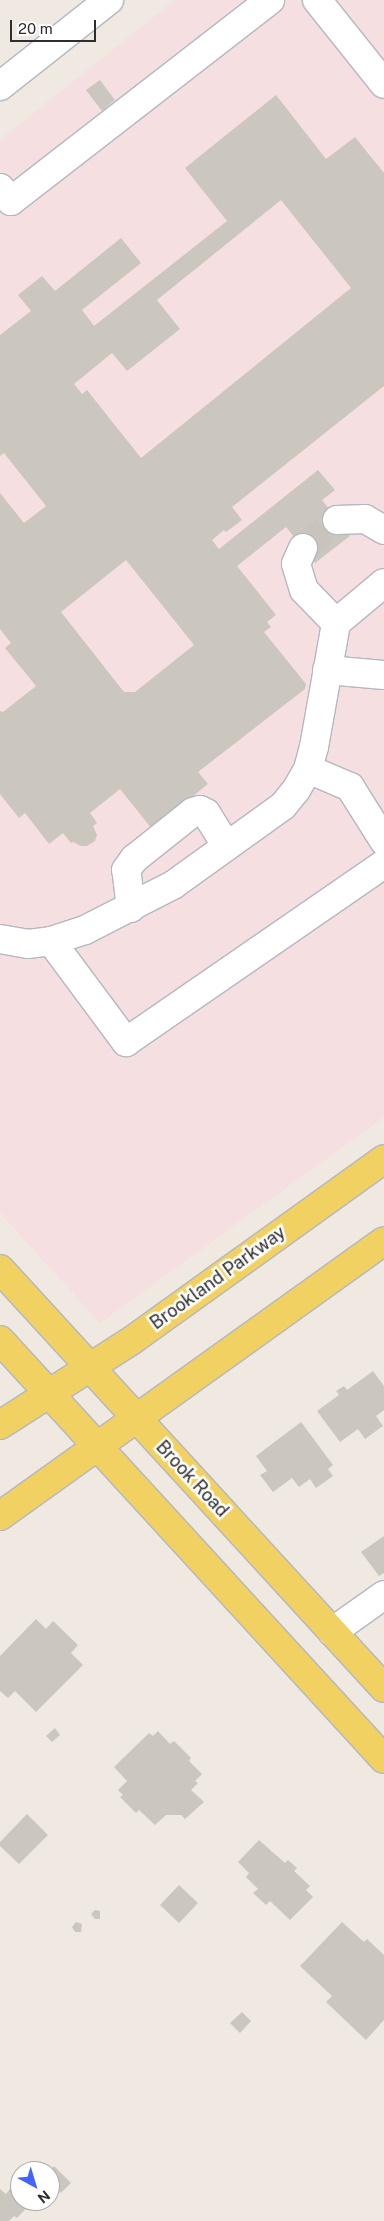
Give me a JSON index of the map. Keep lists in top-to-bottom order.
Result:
{
  "streets": {
    "main road": ["Brookland Parkway", "Brook Road"]
  },
  "crossings": [
    ["Brookland Parkway", "Brook Road"]
  ],
  "scale_bar": "20 m",
  "north": "bottom right"
}
